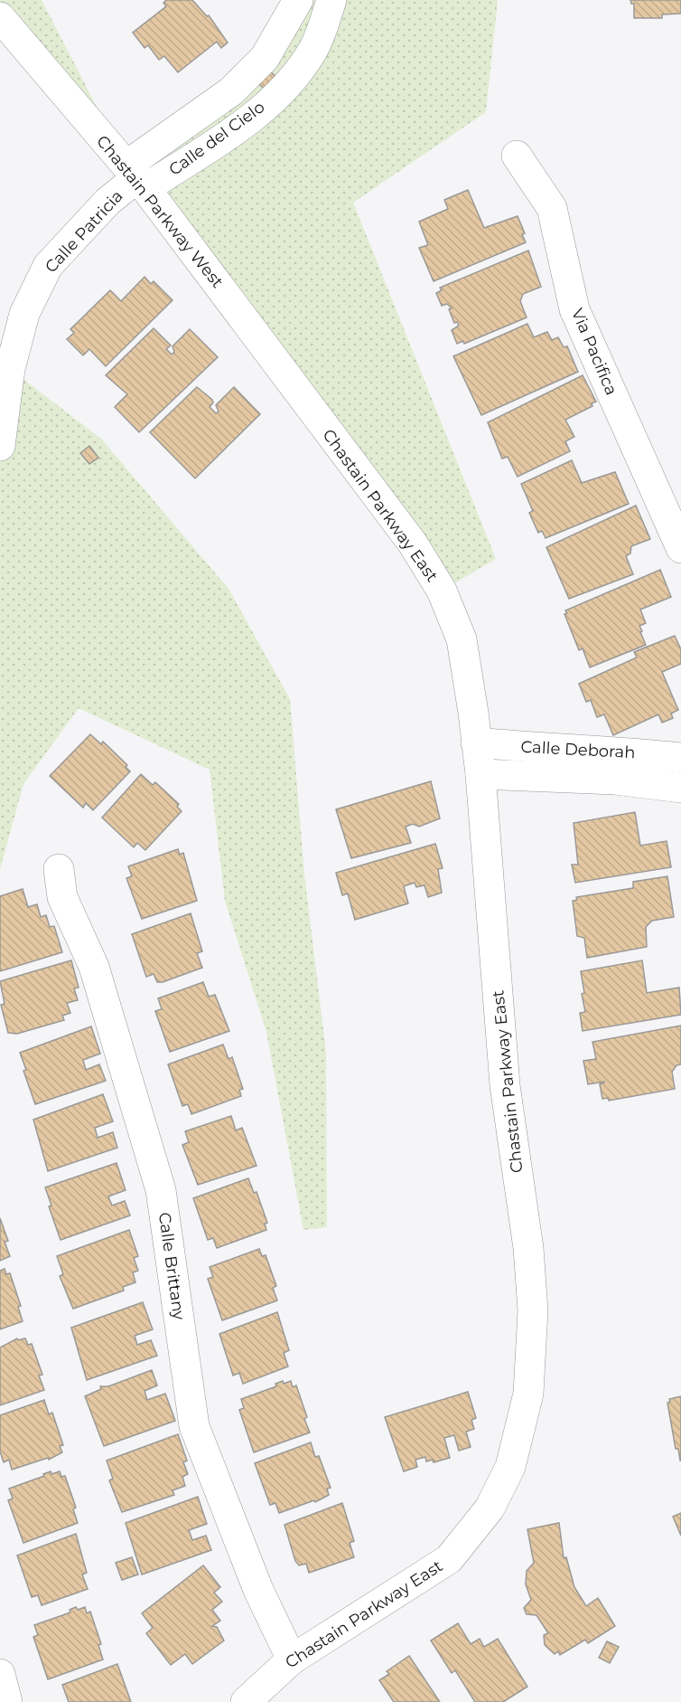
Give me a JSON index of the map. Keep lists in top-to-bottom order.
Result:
{
  "streets": {
    "street": [
      "Calle del Cielo",
      "Chastain Parkway West",
      "Calle Patricia",
      "Via Pacifica",
      "Chastain Parkway East",
      "Calle Deborah",
      "Calle Brittany"
    ]
  },
  "crossings": [
    ["Calle del Cielo", "Chastain Parkway West"],
    ["Calle del Cielo", "Calle Patricia"],
    ["Chastain Parkway West", "Calle Patricia"],
    ["Chastain Parkway West", "Chastain Parkway East"],
    ["Chastain Parkway East", "Calle Deborah"],
    ["Chastain Parkway East", "Calle Brittany"]
  ]
}
